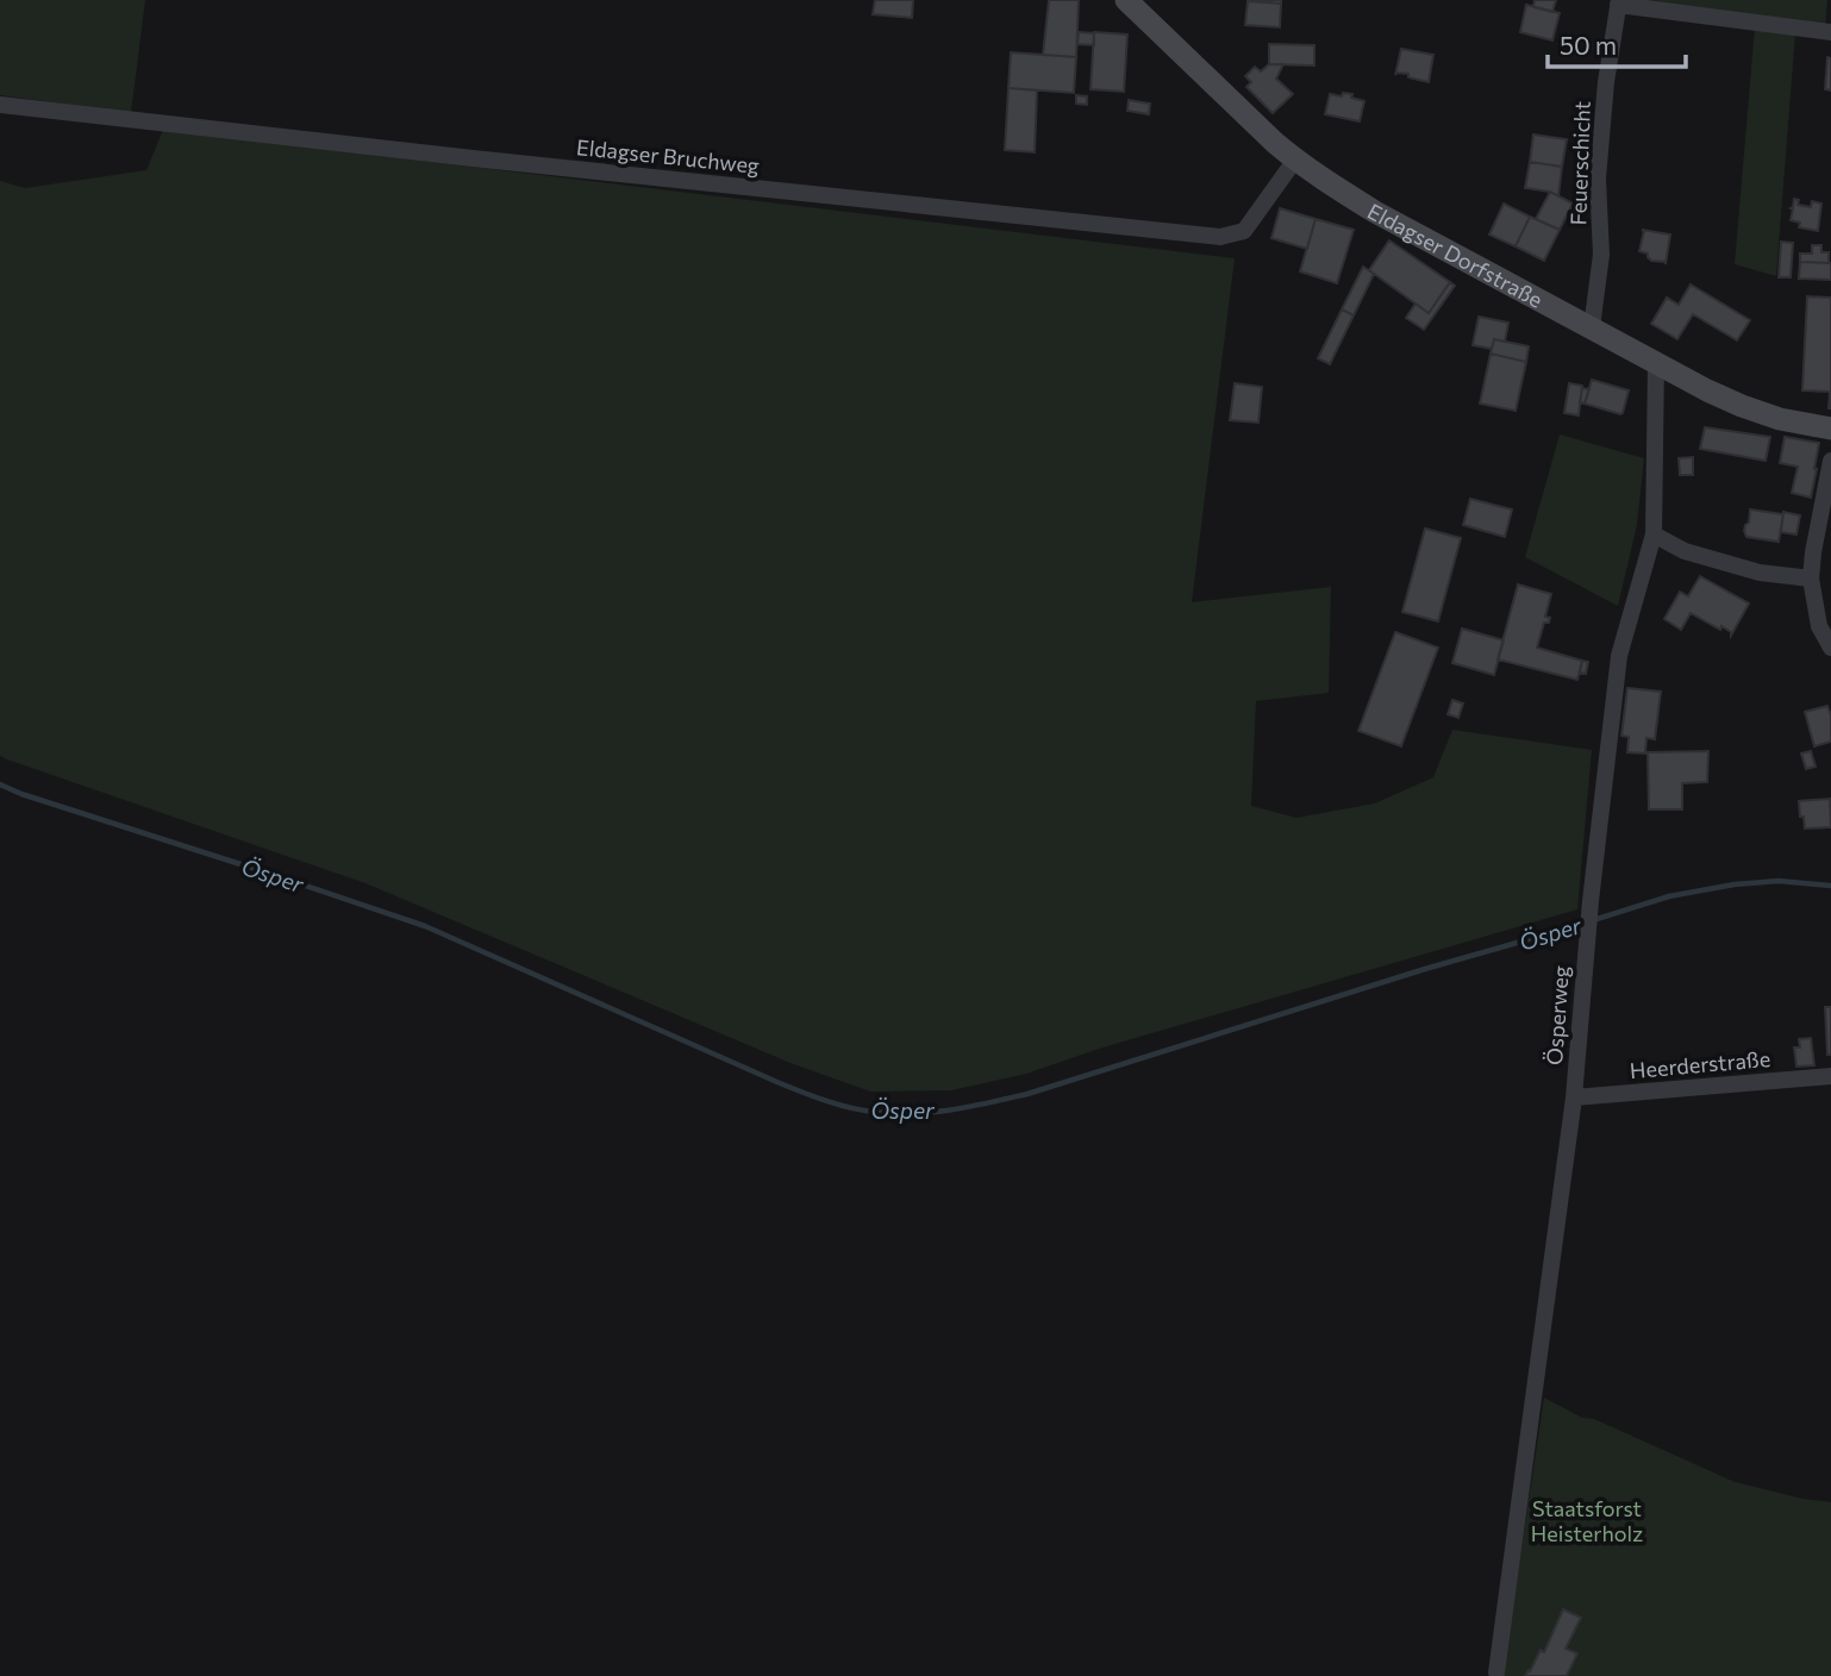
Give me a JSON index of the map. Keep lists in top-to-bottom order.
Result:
{
  "streets": {
    "street": [
      "Eldagser Bruchweg",
      "Feuerschicht",
      "Eldagser Dorfstraße",
      "Ösperweg",
      "Heerderstraße"
    ]
  },
  "crossings": [
    ["Eldagser Bruchweg", "Eldagser Dorfstraße"],
    ["Feuerschicht", "Eldagser Dorfstraße"],
    ["Eldagser Dorfstraße", "Ösperweg"],
    ["Ösperweg", "Heerderstraße"]
  ],
  "water": ["Ösper"],
  "parks": ["Staatsforst Heisterholz"],
  "scale_bar": "50 m"
}
